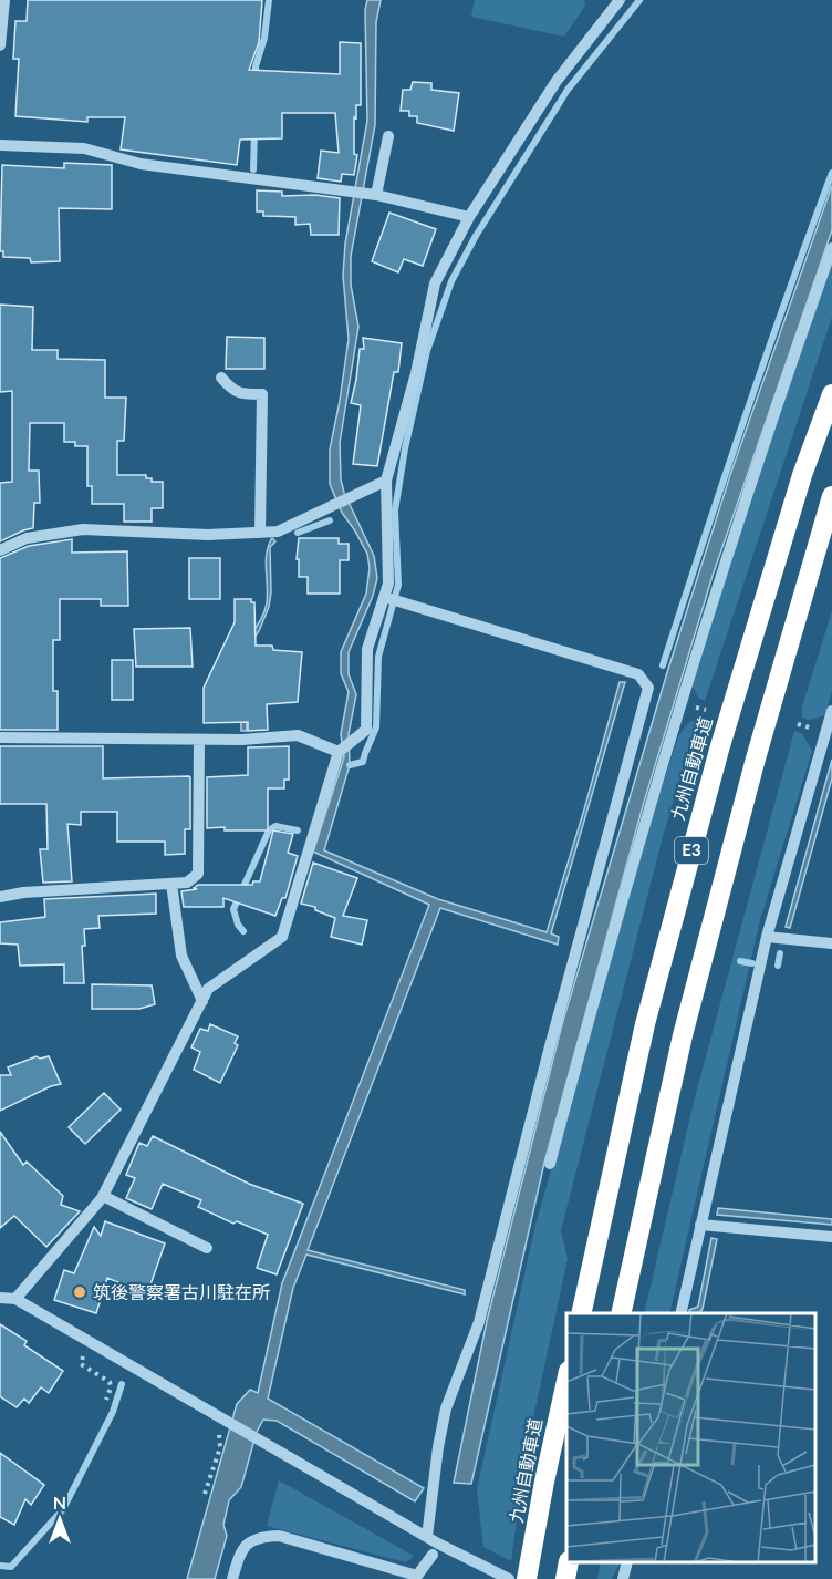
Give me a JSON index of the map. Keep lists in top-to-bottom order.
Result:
{
  "streets": {
    "highway": ["九州自動車道", "E3"]
  },
  "places": ["筑後警察署古川駐在所"],
  "north": "top"
}
